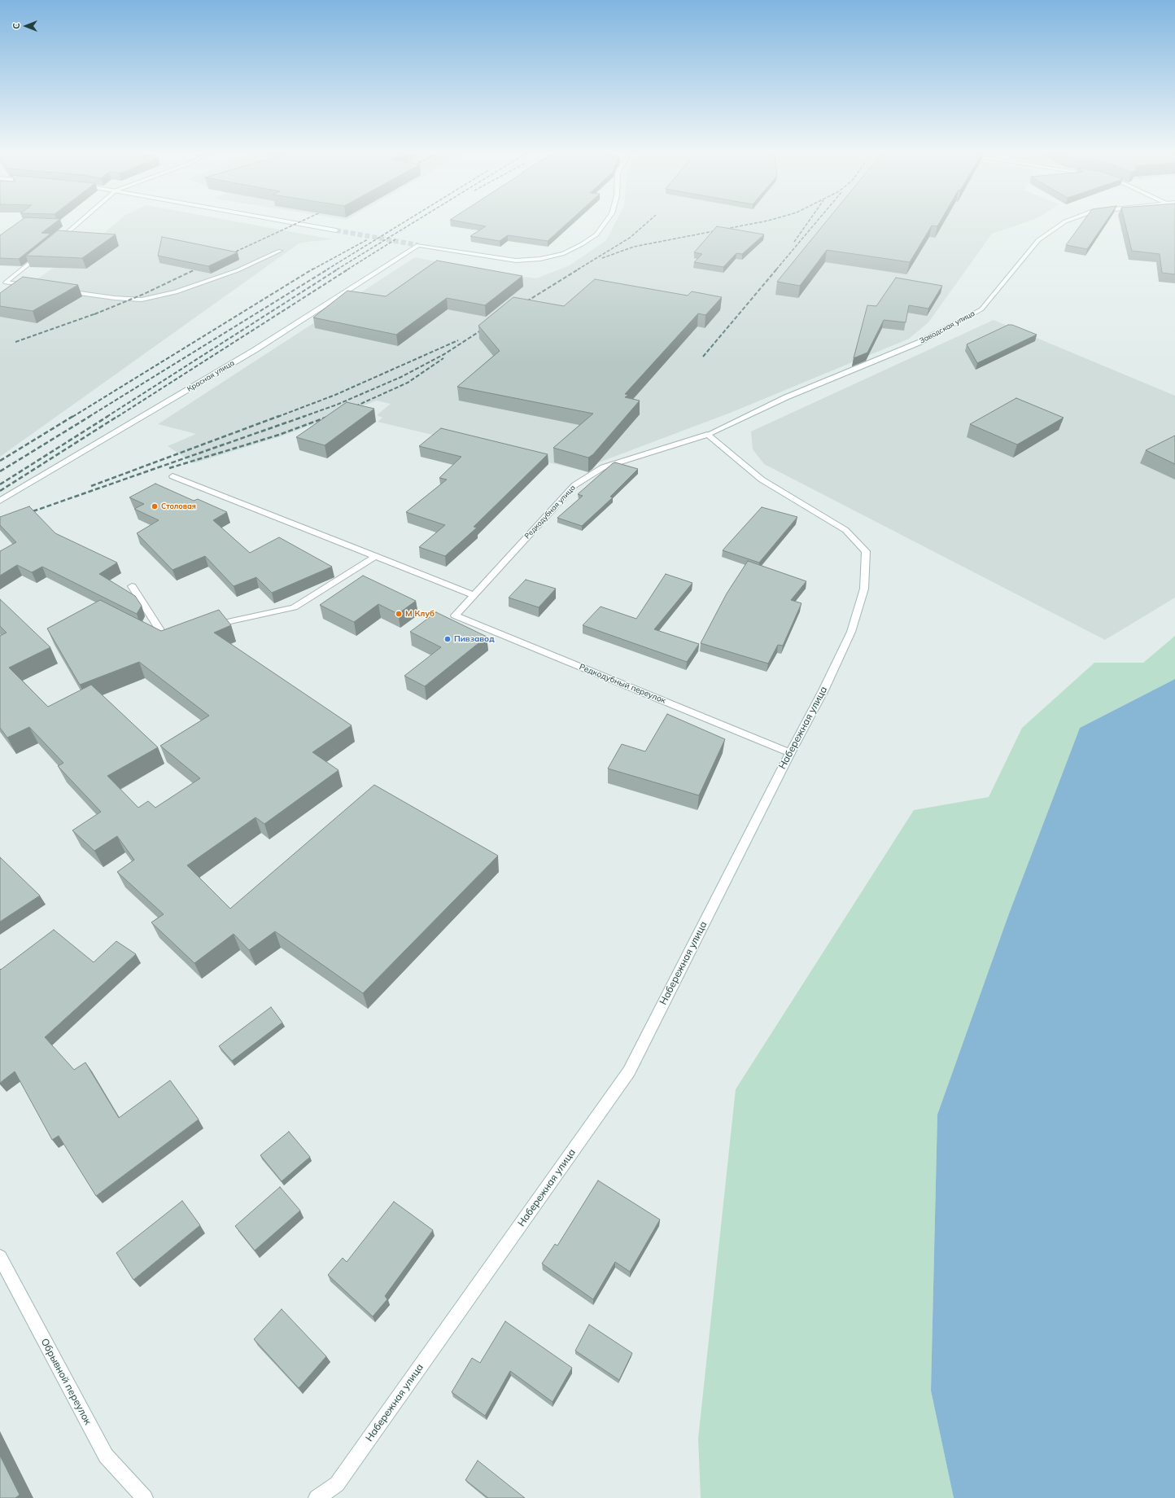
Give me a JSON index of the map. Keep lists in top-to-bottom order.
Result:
{
  "streets": {
    "main road": [
      "Заводская улица",
      "Красная улица",
      "Редкодубная улица",
      "Редкодубный переулок",
      "Набережная улица",
      "Обрывной переулок"
    ]
  },
  "crossings": [
    ["Заводская улица", "Редкодубная улица"],
    ["Заводская улица", "Набережная улица"],
    ["Редкодубная улица", "Редкодубный переулок"],
    ["Редкодубная улица", "Набережная улица"],
    ["Редкодубный переулок", "Набережная улица"]
  ],
  "places": ["Столовая", "М Клуб", "Пивзавод"],
  "north": "left"
}
